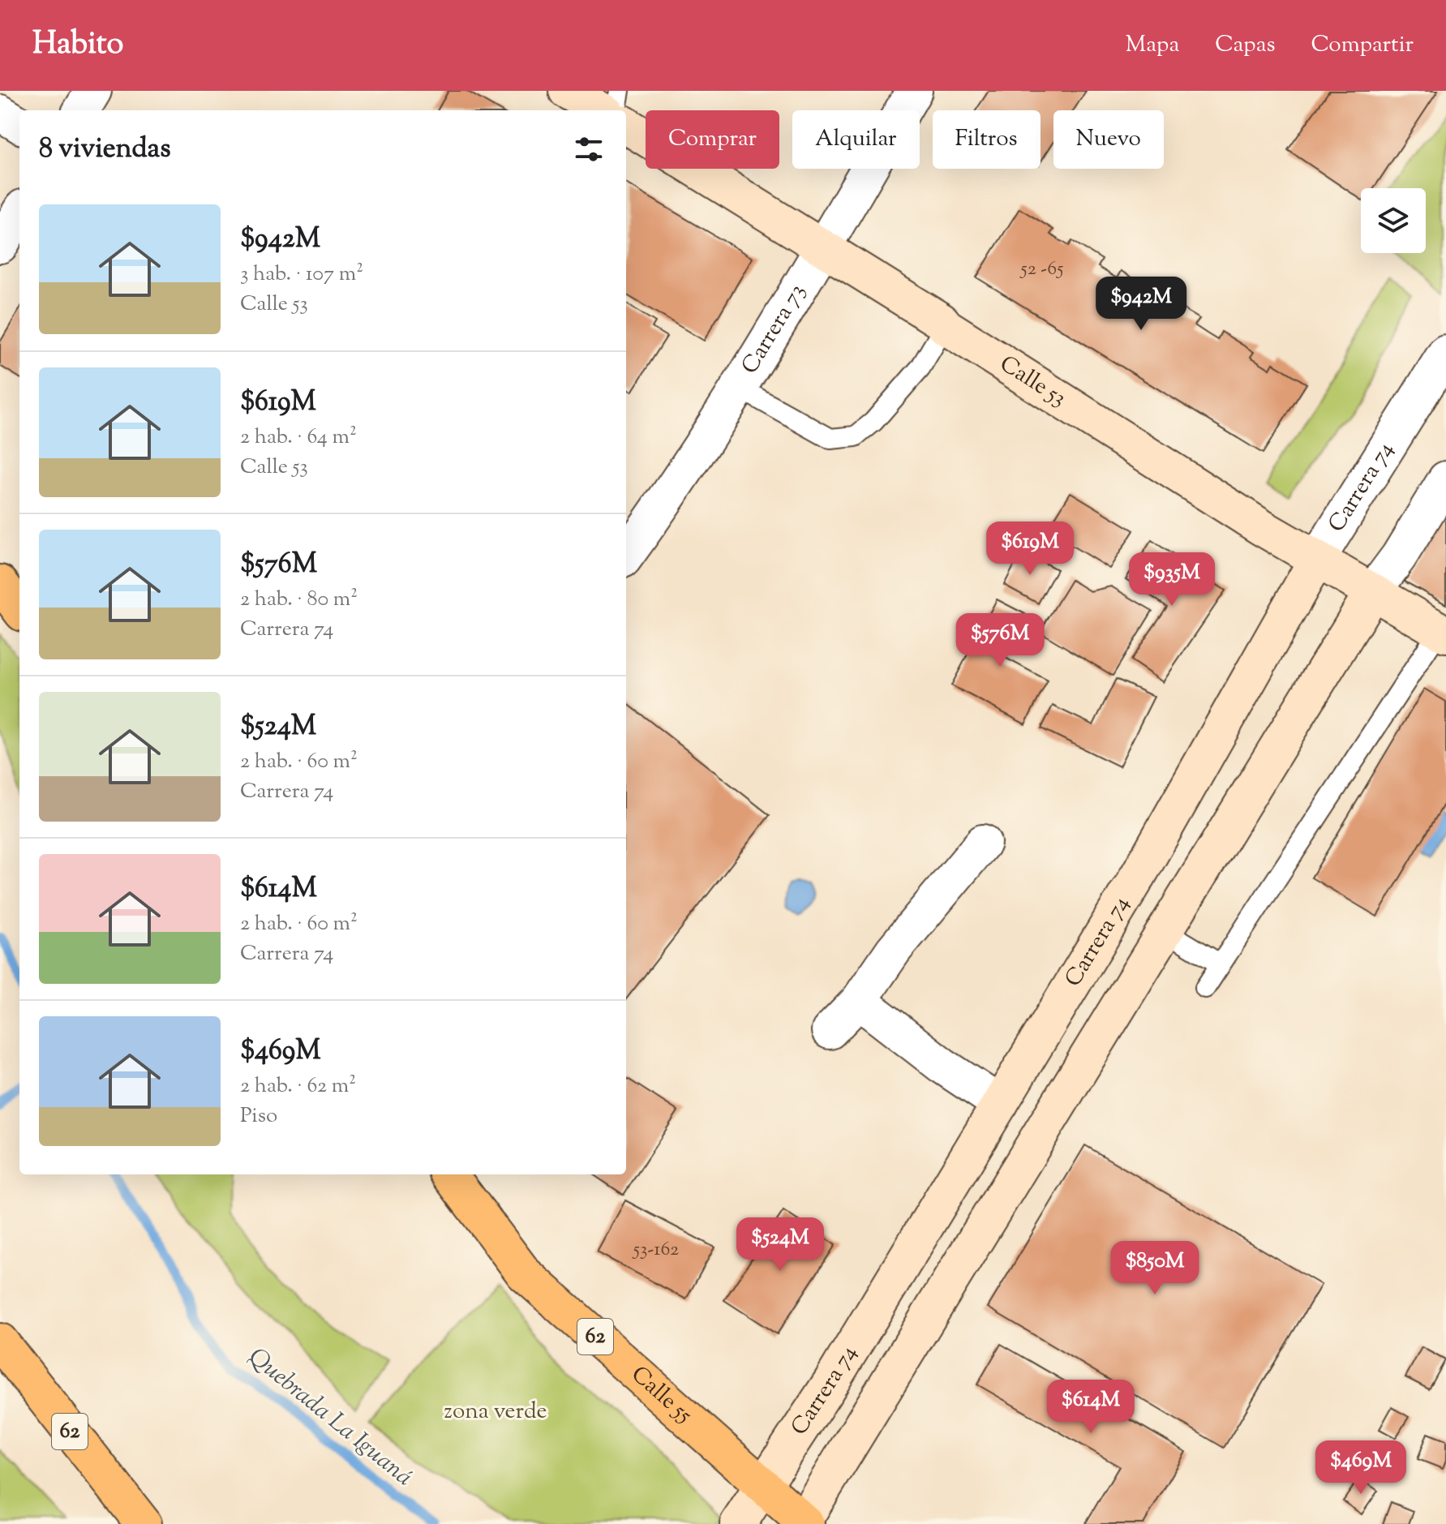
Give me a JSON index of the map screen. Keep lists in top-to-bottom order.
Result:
{
  "streets": {
    "highway": ["62", "Calle 55"],
    "street": ["Carrera 73", "Calle 53", "Carrera 74"]
  },
  "crossings": [
    ["Carrera 73", "Calle 53"],
    ["Calle 53", "Carrera 74"],
    ["Carrera 74", "Calle 55"]
  ],
  "water": ["Quebrada La Iguaná"],
  "parks": ["zona verde"],
  "house_numbers": ["52 -65", "53-162"],
  "page": {
    "header": "Habito",
    "nav": ["Mapa", "Capas", "Compartir"],
    "chip": [
      "Comprar",
      "Alquilar",
      "Filtros",
      "Nuevo"
    ],
    "heading": "8 viviendas",
    "list": [
      {
        "name": "$942M",
        "note": "3 hab. · 107 m² · Calle 53"
      },
      {
        "name": "$619M",
        "note": "2 hab. · 64 m² · Calle 53"
      },
      {
        "name": "$576M",
        "note": "2 hab. · 80 m² · Carrera 74"
      },
      {
        "name": "$524M",
        "note": "2 hab. · 60 m² · Carrera 74"
      },
      {
        "name": "$614M",
        "note": "2 hab. · 60 m² · Carrera 74"
      },
      {
        "name": "$469M",
        "note": "2 hab. · 62 m² · Piso"
      }
    ],
    "price": [
      "$942M",
      "$619M",
      "$935M",
      "$576M",
      "$524M",
      "$850M",
      "$614M",
      "$469M"
    ]
  }
}
